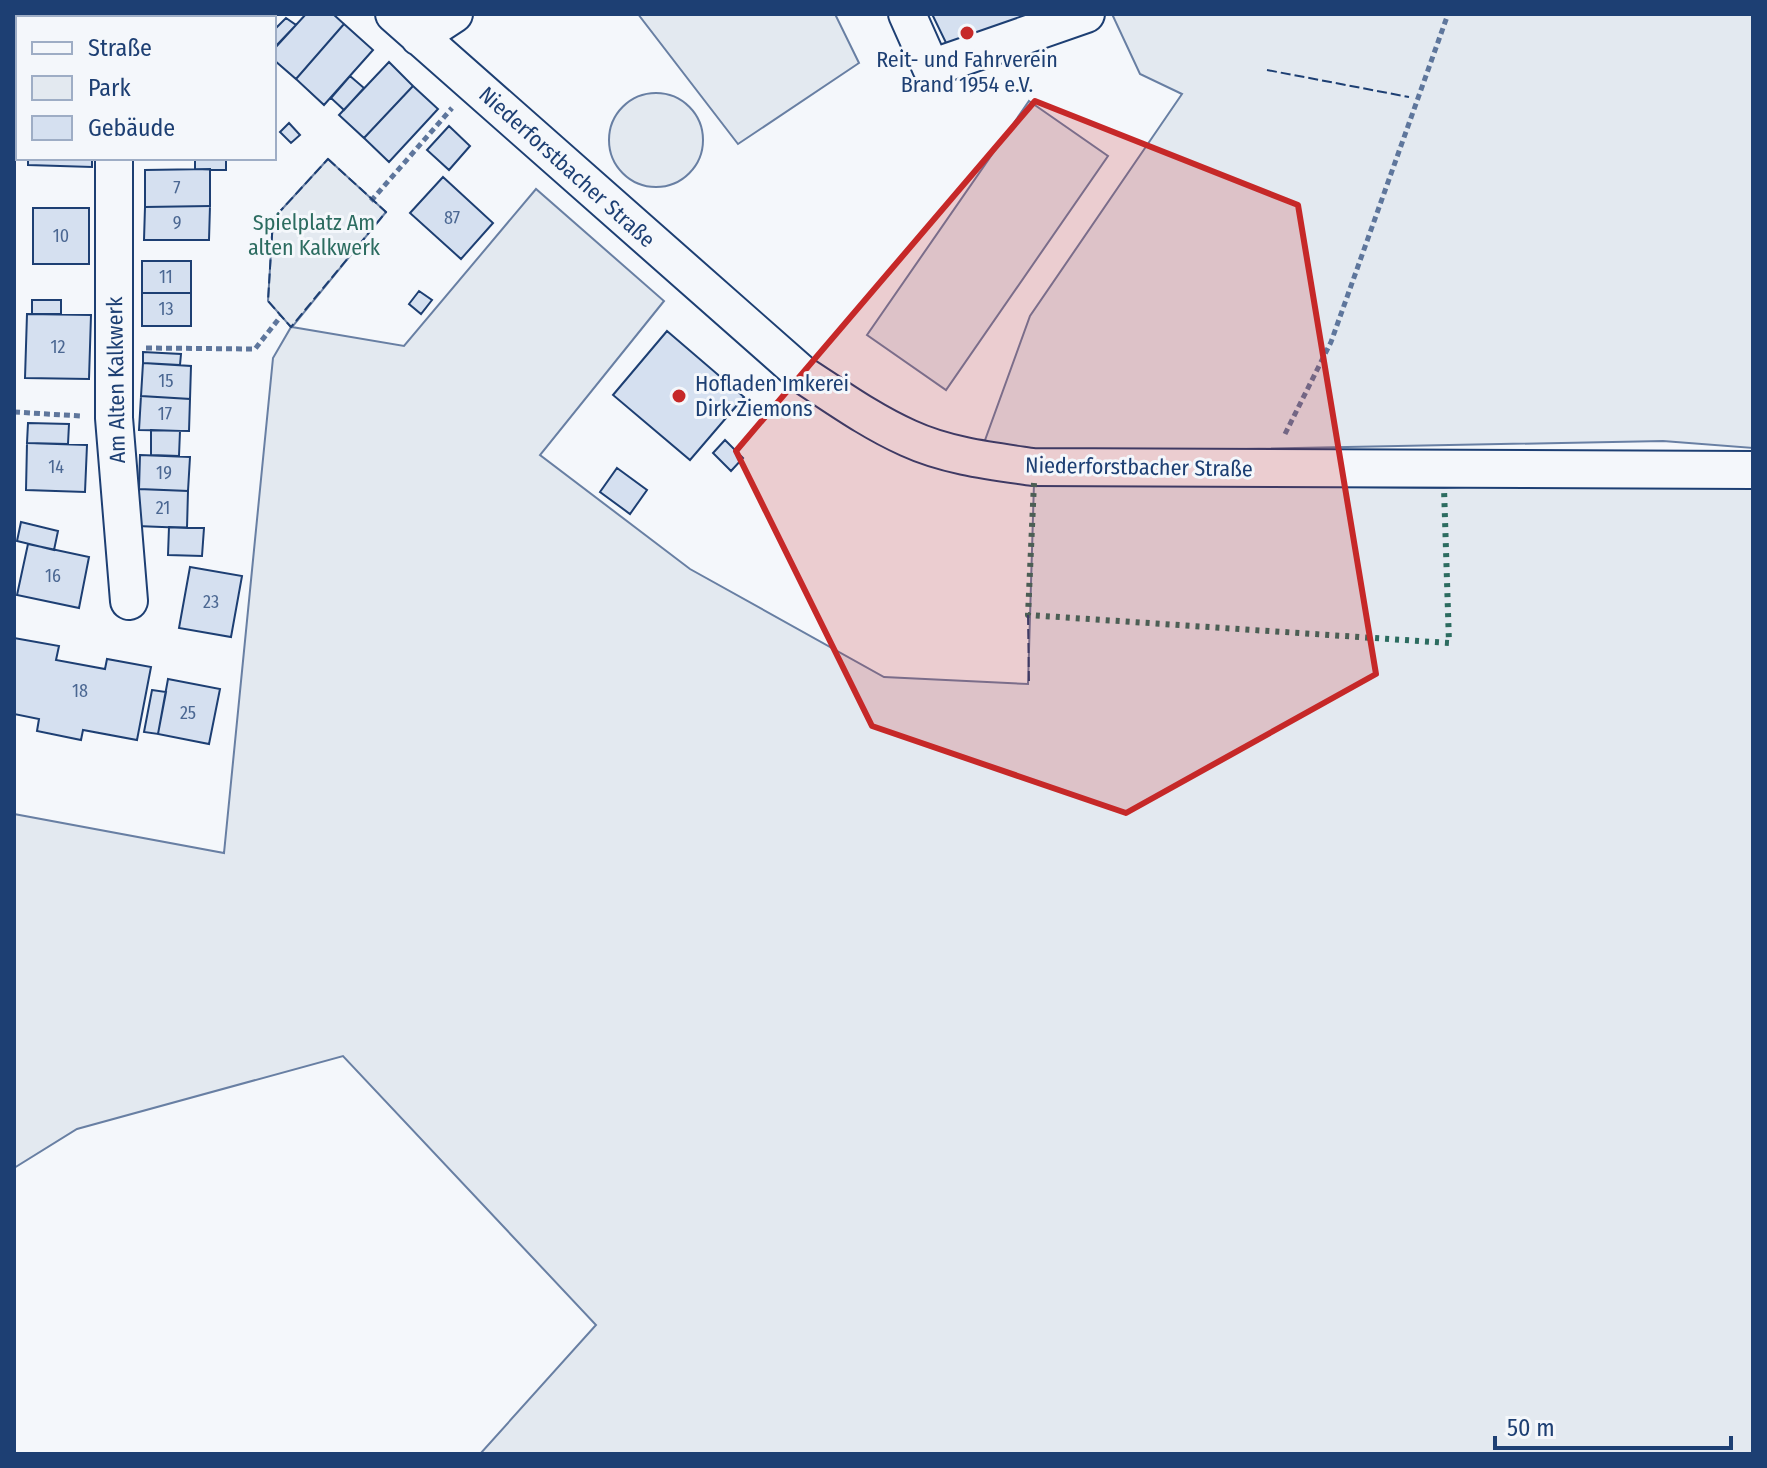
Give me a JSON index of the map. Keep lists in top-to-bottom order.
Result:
{
  "streets": {
    "street": ["Niederforstbacher Straße", "Am Alten Kalkwerk"]
  },
  "parks": ["Spielplatz Am alten Kalkwerk"],
  "places": ["Reit- und Fahrverein Brand 1954 e.V.", "Hofladen Imkerei Dirk Ziemons"],
  "house_numbers": [
    "7",
    "87",
    "9",
    "10",
    "11",
    "13",
    "12",
    "15",
    "17",
    "14",
    "19",
    "21",
    "16",
    "23",
    "18",
    "25"
  ],
  "legend": ["Straße", "Park", "Gebäude"],
  "scale_bar": "50 m"
}
